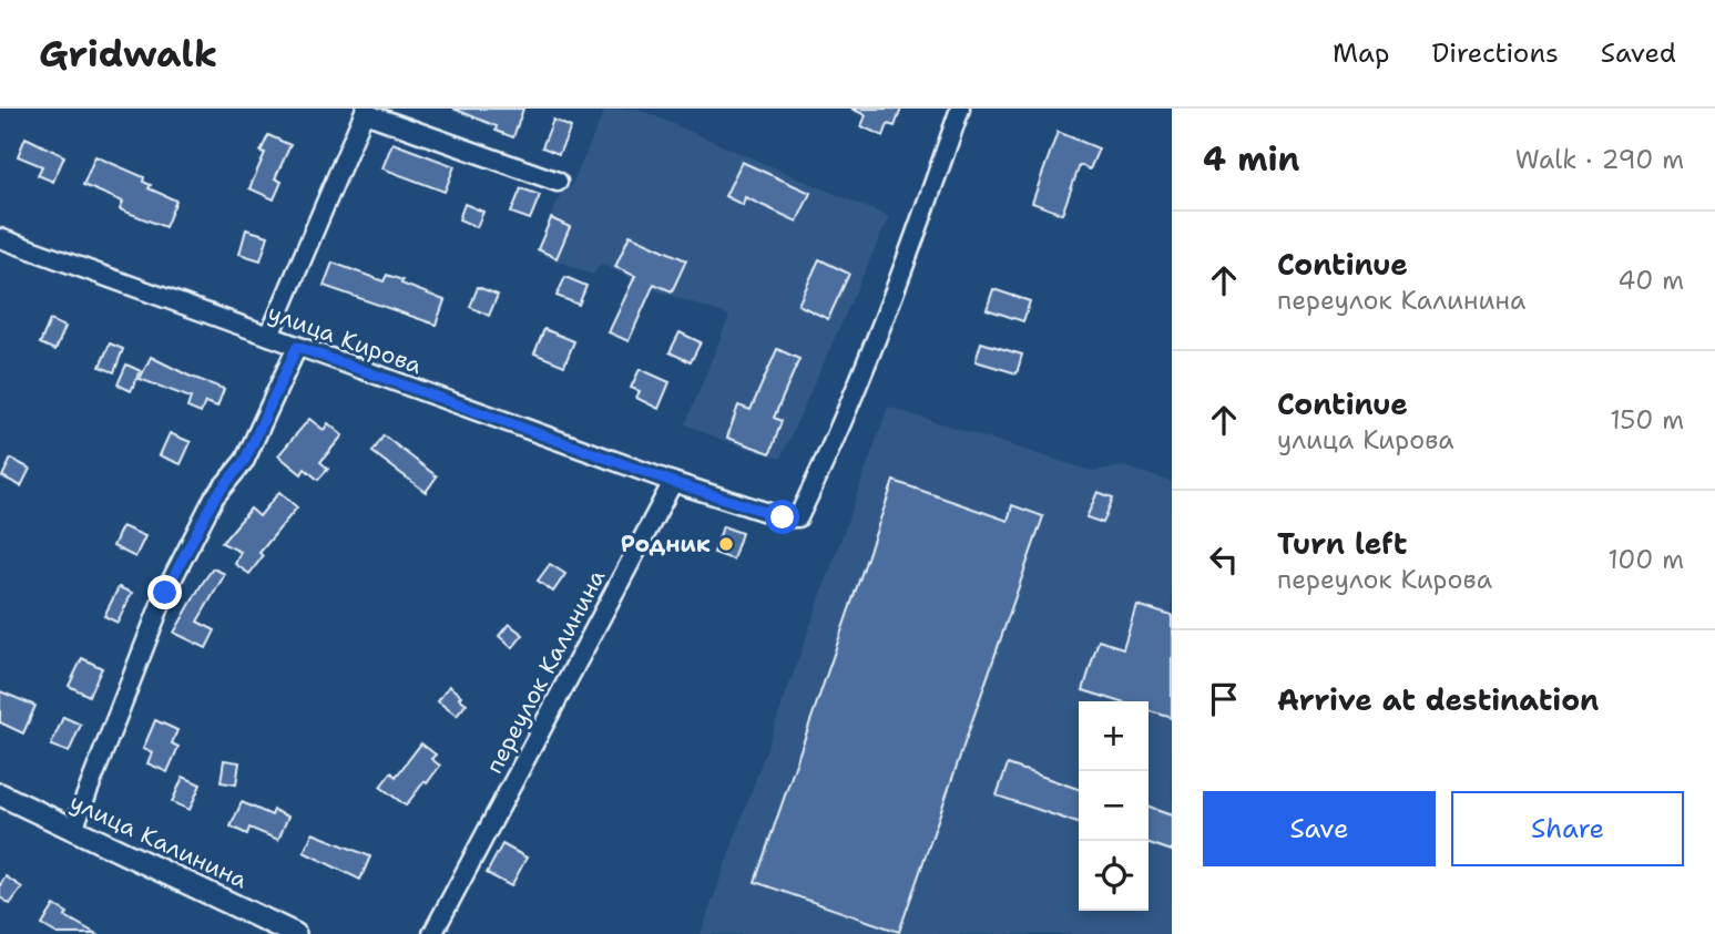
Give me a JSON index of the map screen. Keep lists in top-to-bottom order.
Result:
{
  "streets": {
    "street": ["улица Кирова", "переулок Калинина", "улица Калинина"]
  },
  "crossings": [
    ["улица Кирова", "переулок Калинина"]
  ],
  "places": ["Родник"],
  "page": {
    "header": "Gridwalk",
    "nav": ["Map", "Directions", "Saved"],
    "heading": ["4 min", "Walk · 290 m"],
    "list": [
      ["Continue", "переулок Калинина", "40 m"],
      ["Continue", "улица Кирова", "150 m"],
      ["Turn left", "переулок Кирова", "100 m"],
      "Arrive at destination"
    ],
    "map_buttons": ["+", "−"],
    "buttons": ["Save", "Share"]
  }
}
